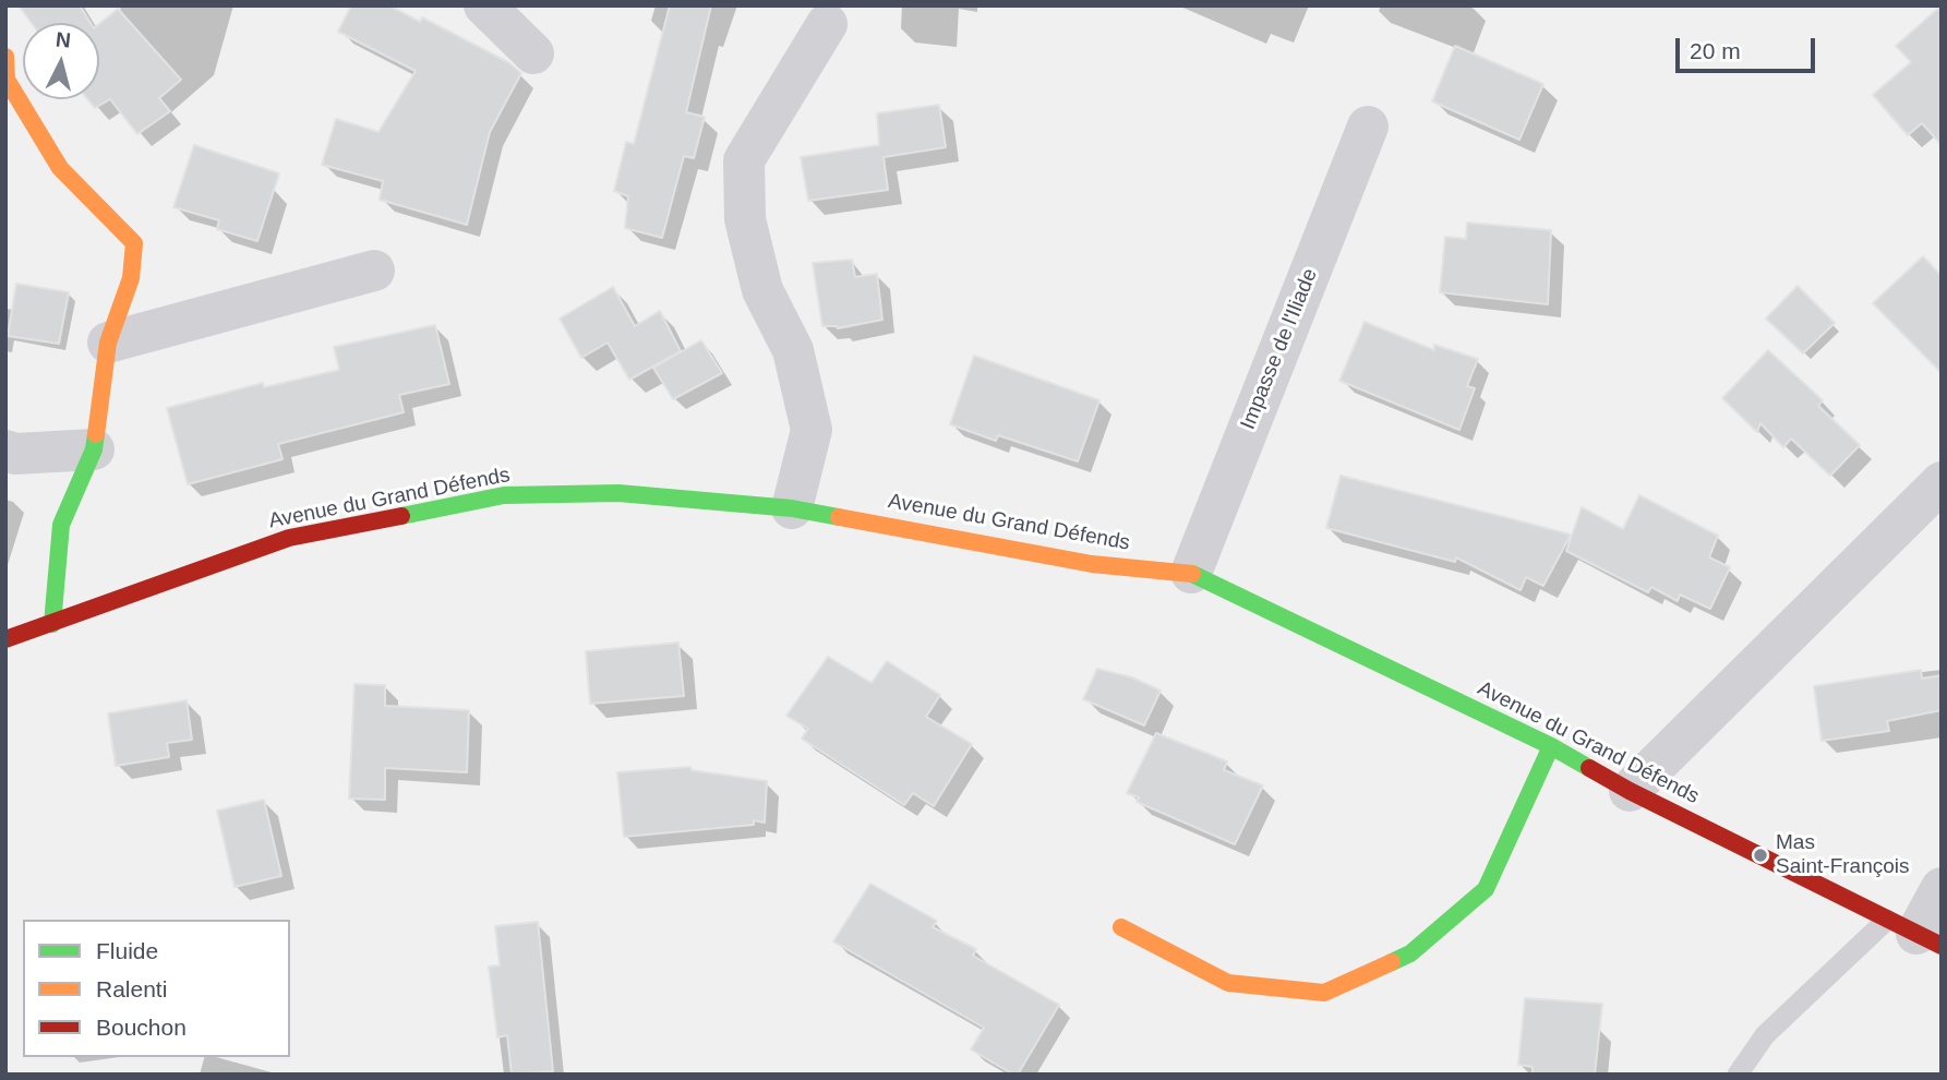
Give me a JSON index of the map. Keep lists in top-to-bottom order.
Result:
{
  "streets": {
    "street": ["Impasse de l'Iliade", "Avenue du Grand Défends"]
  },
  "crossings": [
    ["Impasse de l'Iliade", "Avenue du Grand Défends"]
  ],
  "places": ["Mas Saint-François"],
  "legend": ["Fluide", "Ralenti", "Bouchon"],
  "scale_bar": "20 m",
  "north": "top"
}
